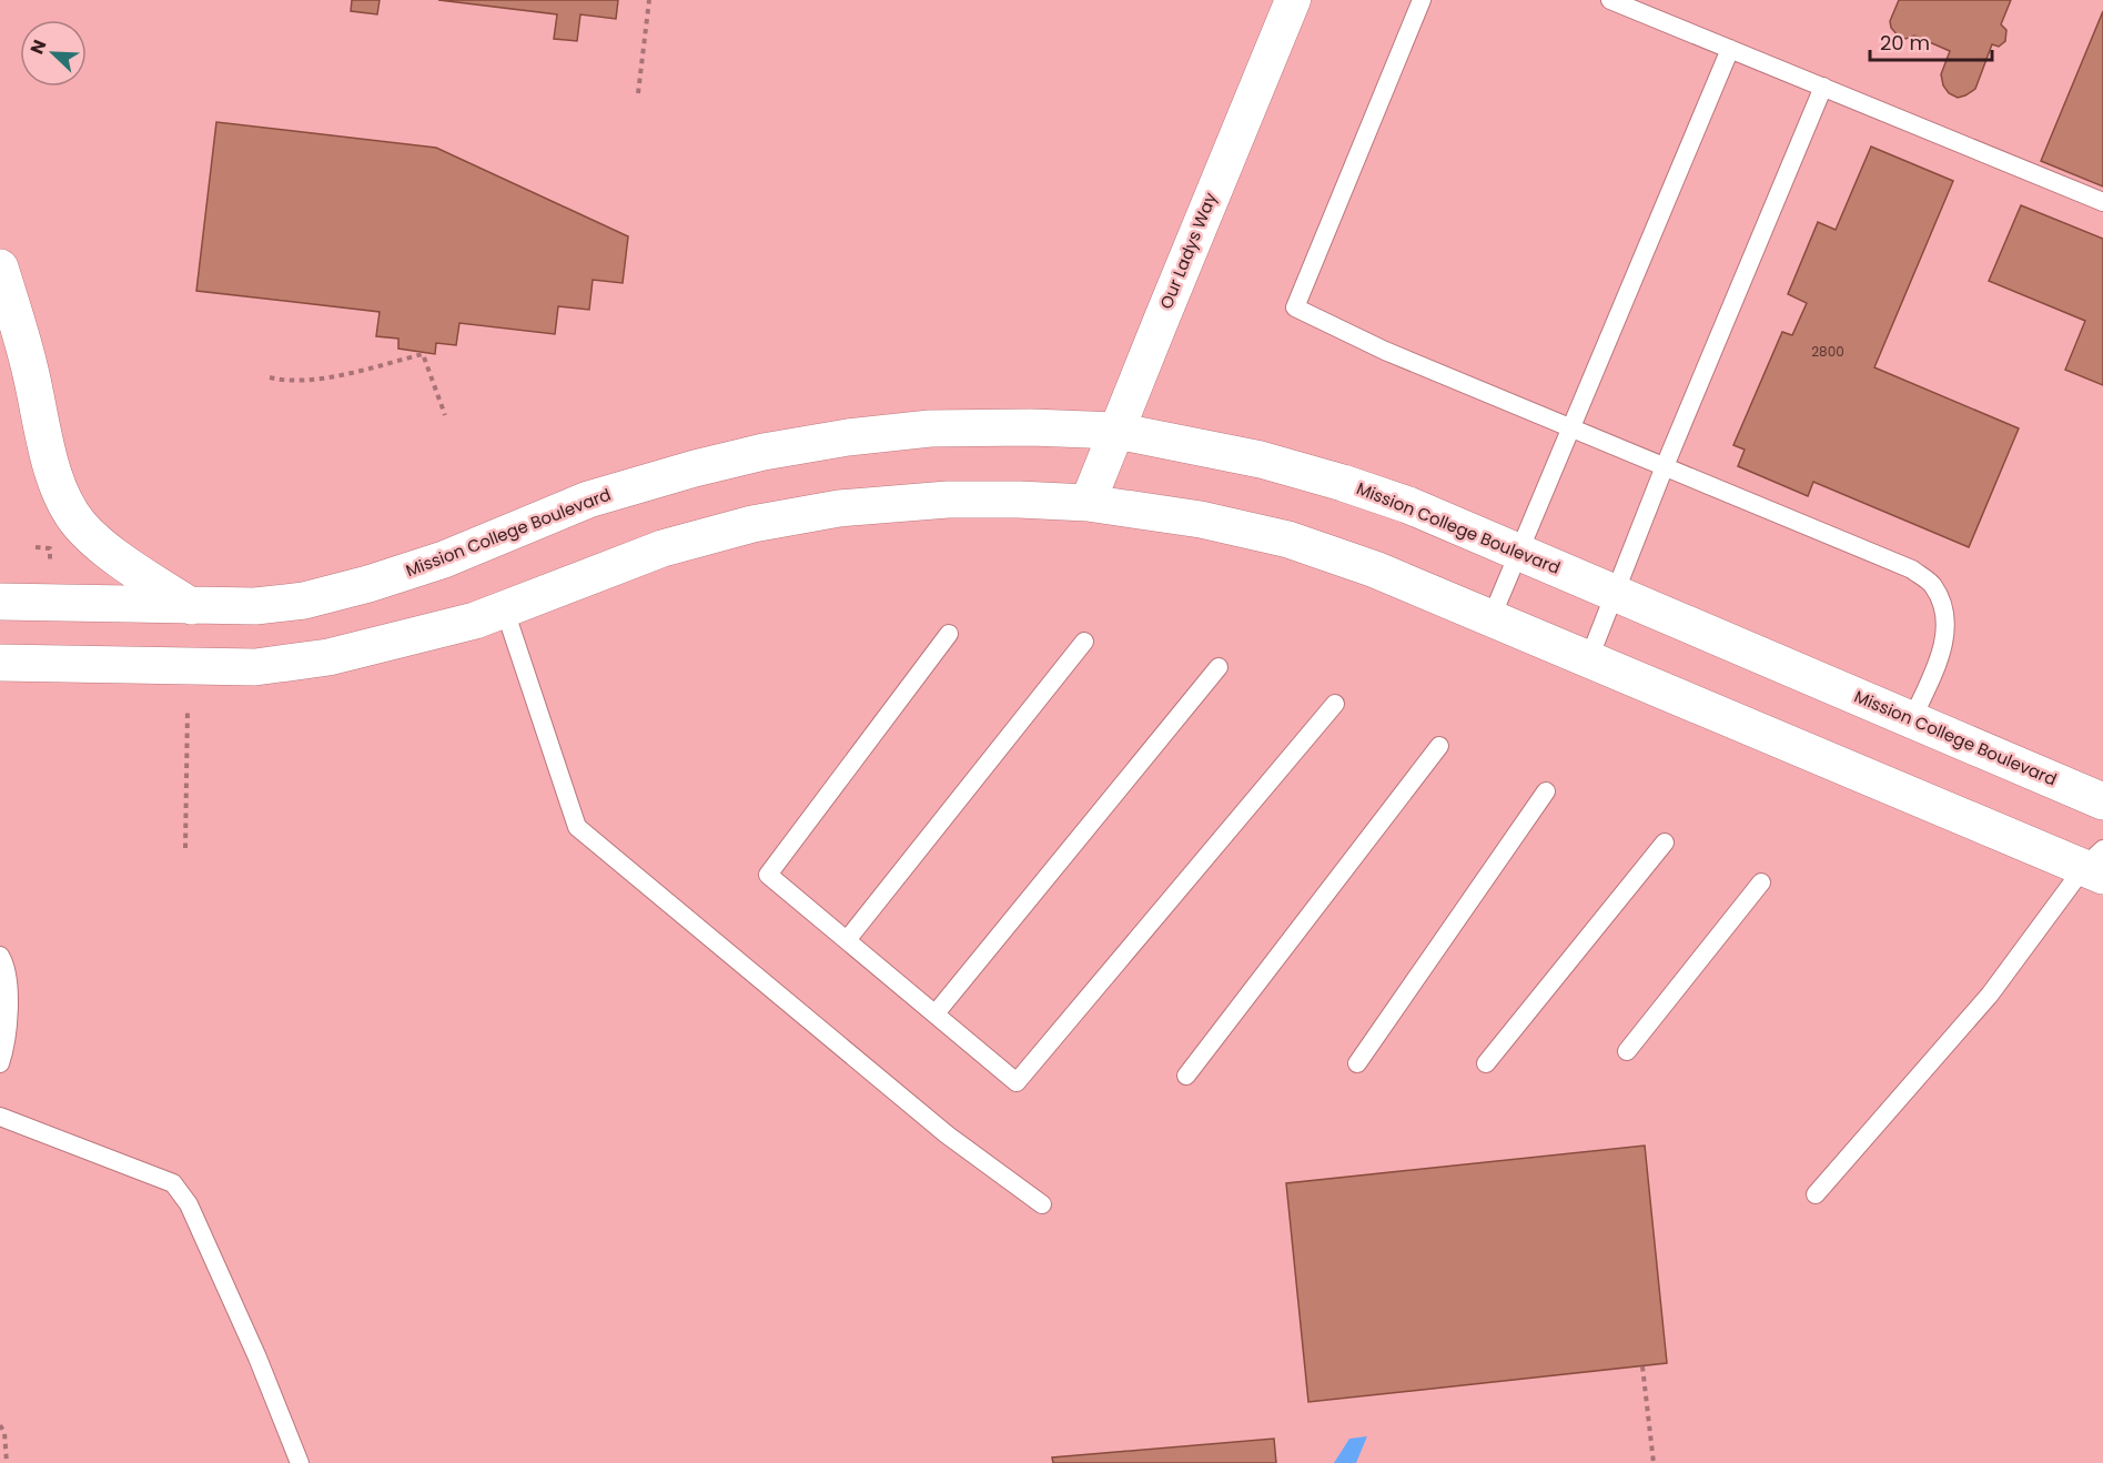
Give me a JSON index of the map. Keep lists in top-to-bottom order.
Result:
{
  "streets": {
    "street": ["Our Ladys Way", "Mission College Boulevard"]
  },
  "crossings": [
    ["Our Ladys Way", "Mission College Boulevard"]
  ],
  "house_numbers": ["2800"],
  "scale_bar": "20 m",
  "north": "top left"
}
